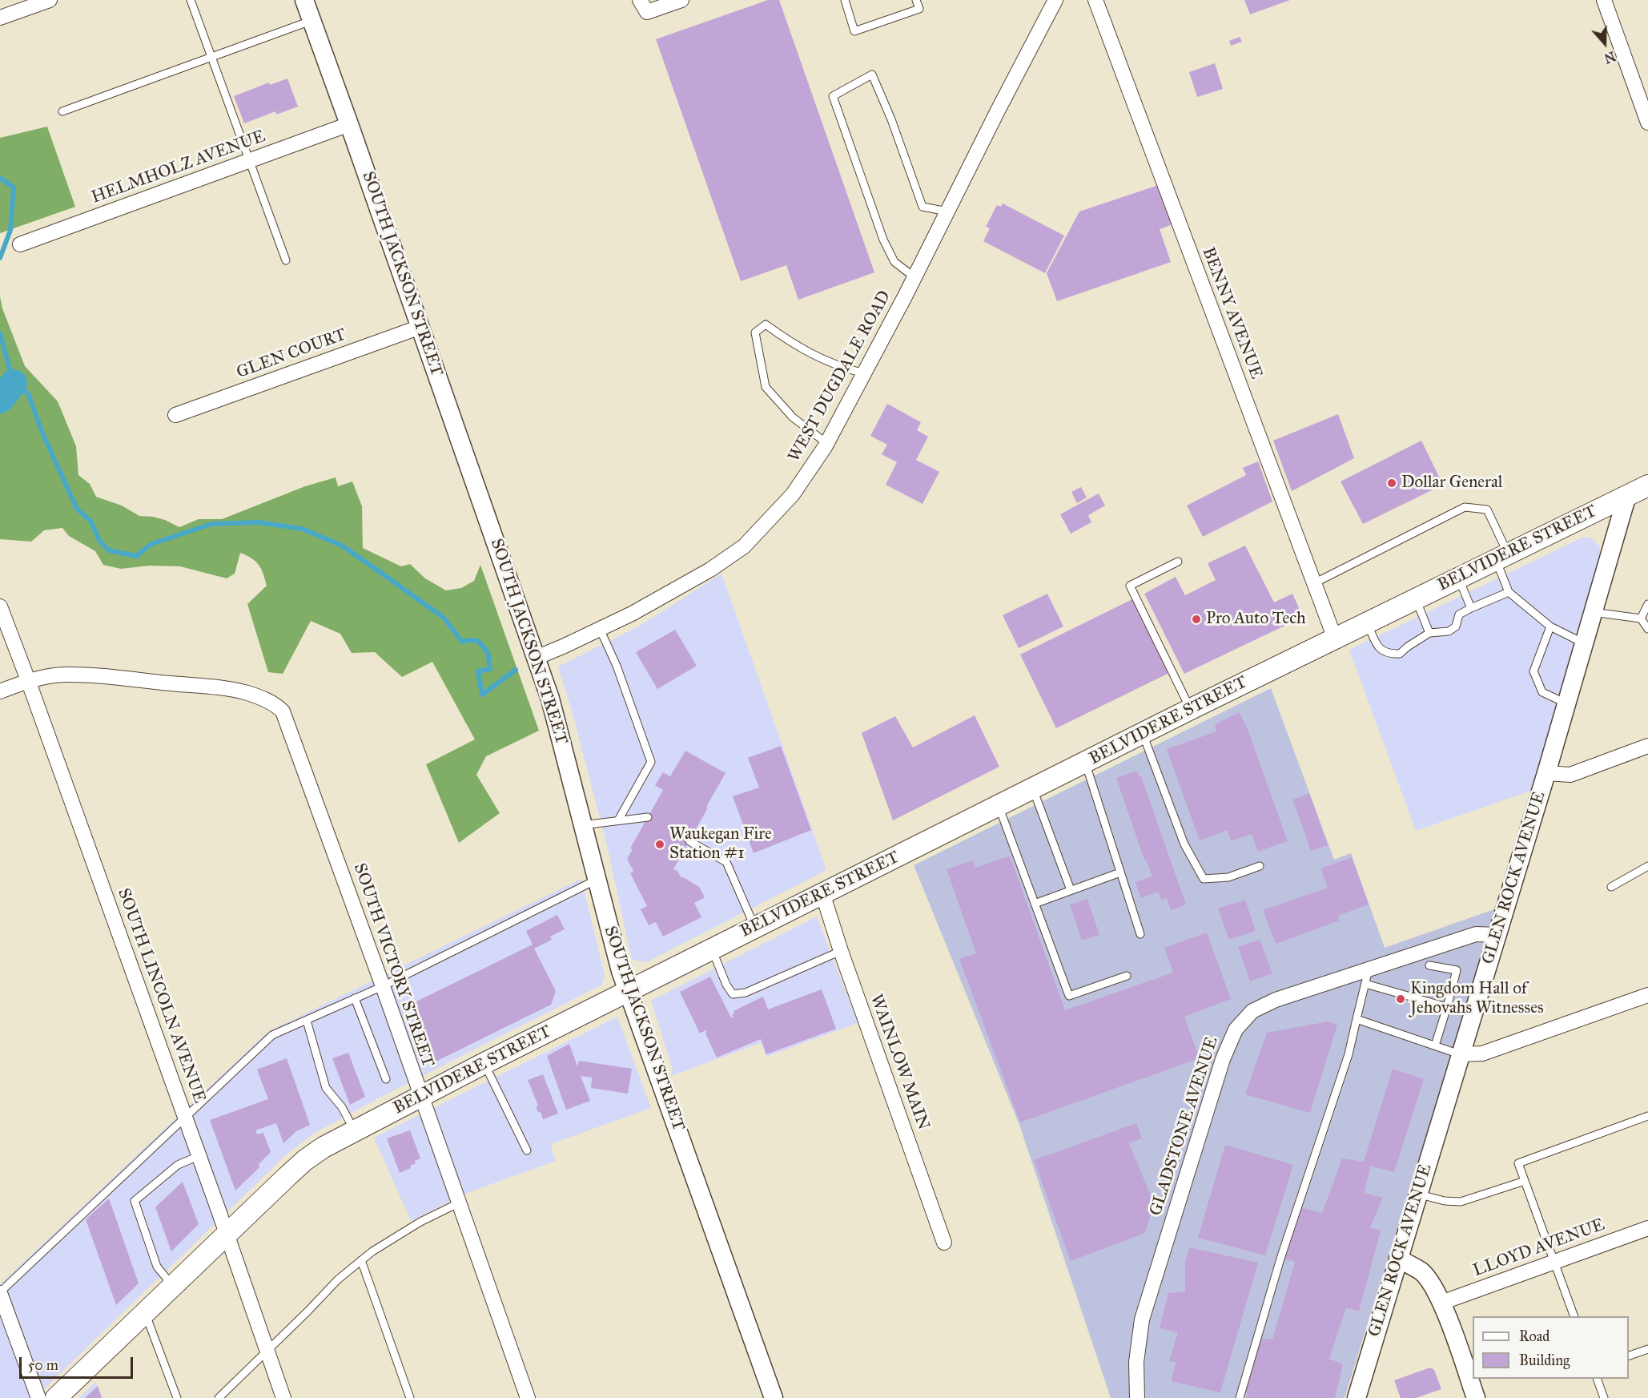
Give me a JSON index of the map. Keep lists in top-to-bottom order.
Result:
{
  "streets": {
    "main road": ["BELVIDERE STREET"],
    "street": [
      "HELMHOLZ AVENUE",
      "SOUTH JACKSON STREET",
      "BENNY AVENUE",
      "GLEN COURT",
      "WEST DUGDALE ROAD",
      "GLEN ROCK AVENUE",
      "SOUTH VICTORY STREET",
      "SOUTH LINCOLN AVENUE",
      "WAINLOW MAIN",
      "GLADSTONE AVENUE",
      "LLOYD AVENUE"
    ]
  },
  "crossings": [
    ["HELMHOLZ AVENUE", "SOUTH JACKSON STREET"],
    ["SOUTH JACKSON STREET", "GLEN COURT"],
    ["SOUTH JACKSON STREET", "WEST DUGDALE ROAD"],
    ["SOUTH JACKSON STREET", "BELVIDERE STREET"],
    ["BENNY AVENUE", "BELVIDERE STREET"],
    ["BELVIDERE STREET", "GLEN ROCK AVENUE"],
    ["BELVIDERE STREET", "SOUTH VICTORY STREET"],
    ["BELVIDERE STREET", "SOUTH LINCOLN AVENUE"],
    ["BELVIDERE STREET", "WAINLOW MAIN"],
    ["GLEN ROCK AVENUE", "GLADSTONE AVENUE"],
    ["SOUTH VICTORY STREET", "SOUTH LINCOLN AVENUE"]
  ],
  "places": [
    "Dollar General",
    "Pro Auto Tech",
    "Waukegan Fire Station #1",
    "Kingdom Hall of Jehovahs Witnesses"
  ],
  "legend": ["Road", "Building"],
  "scale_bar": "50 m",
  "north": "bottom"
}
